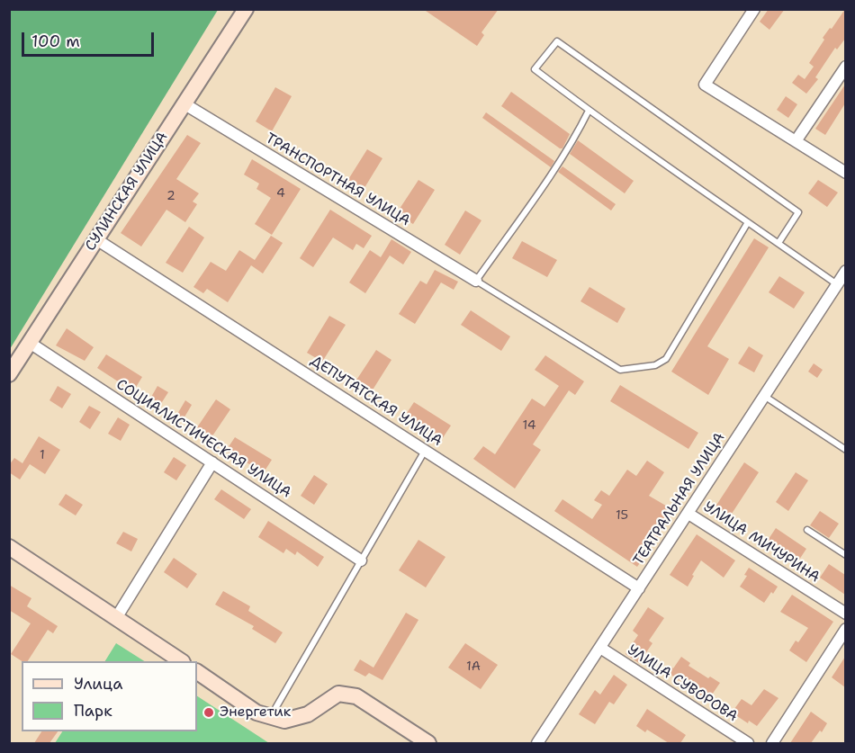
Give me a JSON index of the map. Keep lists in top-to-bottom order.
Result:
{
  "streets": {
    "main road": ["СУЛИНСКАЯ УЛИЦА"],
    "street": [
      "ТРАНСПОРТНАЯ УЛИЦА",
      "ДЕПУТАТСКАЯ УЛИЦА",
      "СОЦИАЛИСТИЧЕСКАЯ УЛИЦА",
      "ТЕАТРАЛЬНАЯ УЛИЦА",
      "УЛИЦА МИЧУРИНА",
      "УЛИЦА СУВОРОВА"
    ]
  },
  "crossings": [
    ["ТРАНСПОРТНАЯ УЛИЦА", "СУЛИНСКАЯ УЛИЦА"],
    ["СУЛИНСКАЯ УЛИЦА", "ДЕПУТАТСКАЯ УЛИЦА"],
    ["СУЛИНСКАЯ УЛИЦА", "СОЦИАЛИСТИЧЕСКАЯ УЛИЦА"],
    ["ДЕПУТАТСКАЯ УЛИЦА", "ТЕАТРАЛЬНАЯ УЛИЦА"],
    ["ТЕАТРАЛЬНАЯ УЛИЦА", "УЛИЦА МИЧУРИНА"],
    ["ТЕАТРАЛЬНАЯ УЛИЦА", "УЛИЦА СУВОРОВА"]
  ],
  "places": ["Энергетик"],
  "house_numbers": [
    "4",
    "2",
    "14",
    "1",
    "15",
    "1А"
  ],
  "legend": ["Улица", "Парк"],
  "scale_bar": "100 m"
}
